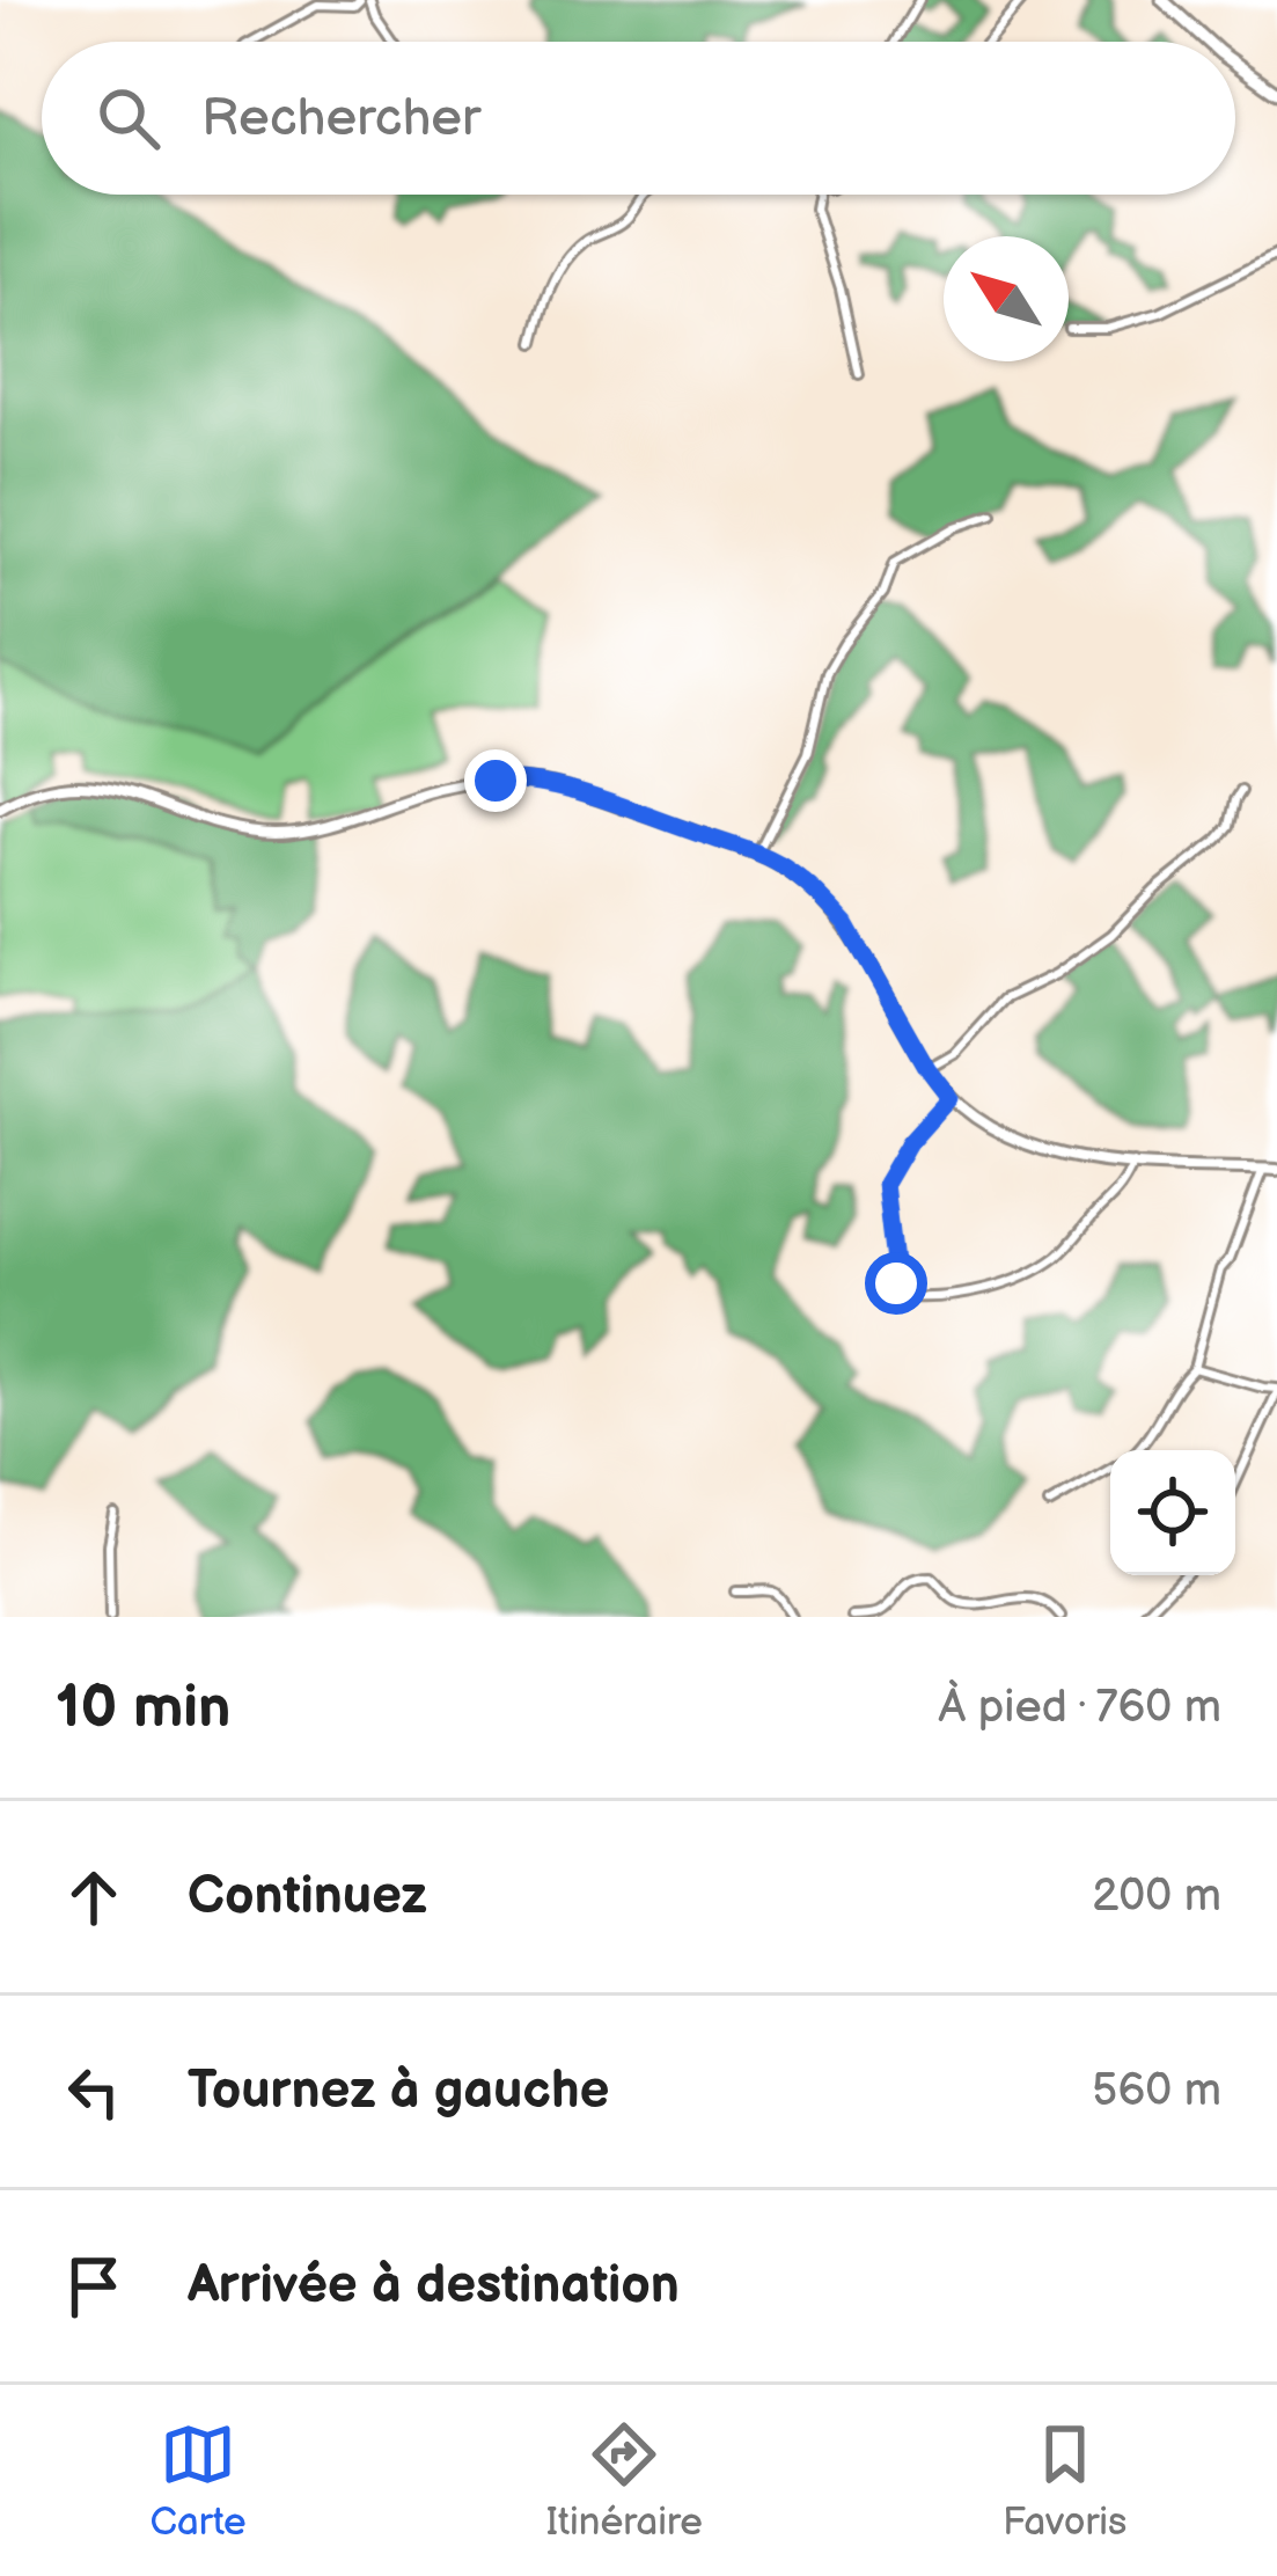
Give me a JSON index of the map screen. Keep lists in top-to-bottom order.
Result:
{
  "north": "top left",
  "page": {
    "search": "Rechercher",
    "heading": ["10 min", "À pied · 760 m"],
    "list": [
      ["Continuez", "200 m"],
      ["Tournez à gauche", "560 m"],
      "Arrivée à destination"
    ],
    "nav": ["Carte", "Itinéraire", "Favoris"]
  }
}
